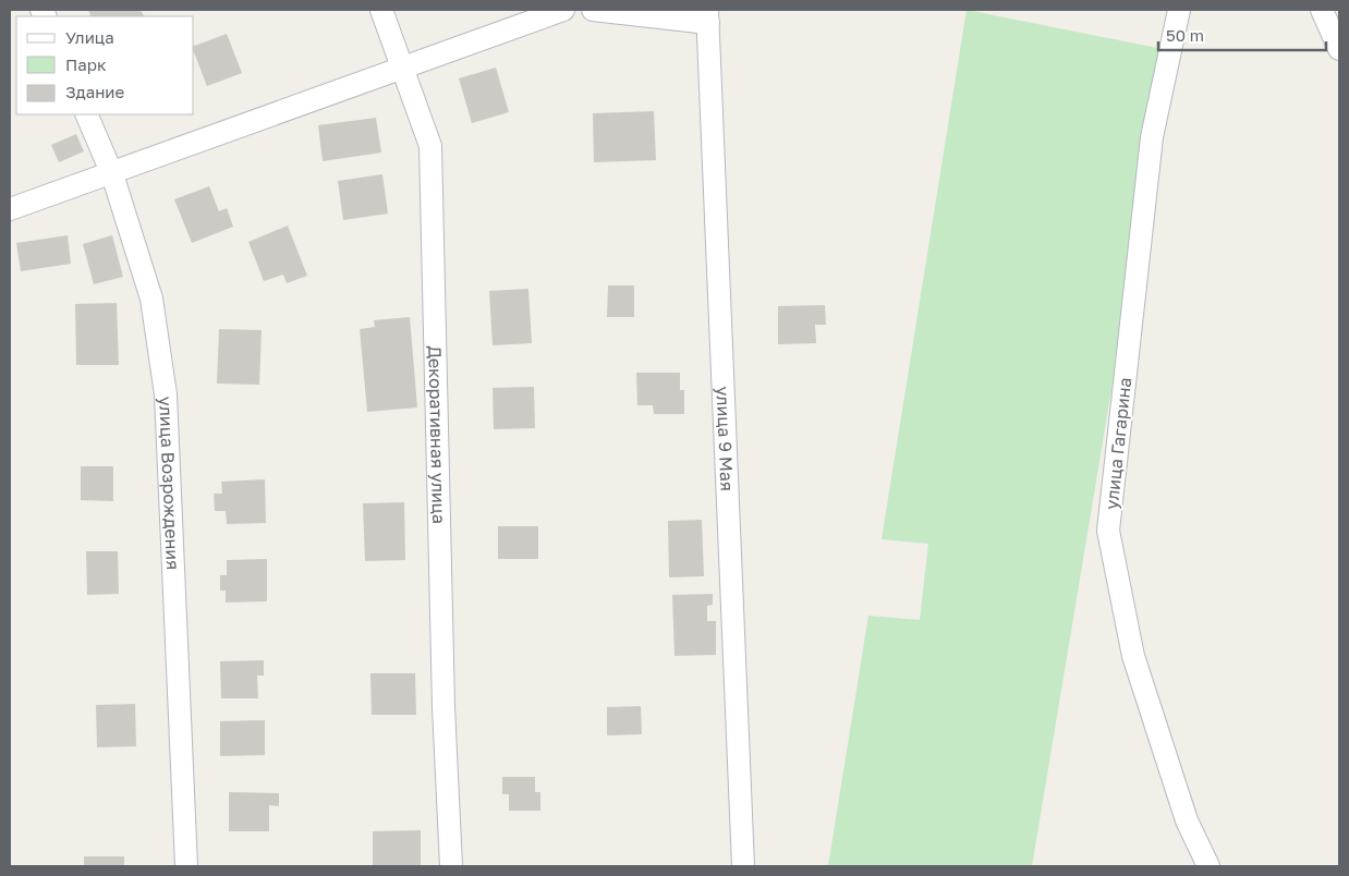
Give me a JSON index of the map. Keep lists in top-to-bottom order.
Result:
{
  "streets": {
    "street": [
      "Декоративная улица",
      "улица 9 Мая",
      "улица Гагарина",
      "улица Возрождения"
    ]
  },
  "legend": ["Улица", "Парк", "Здание"],
  "scale_bar": "50 m"
}
